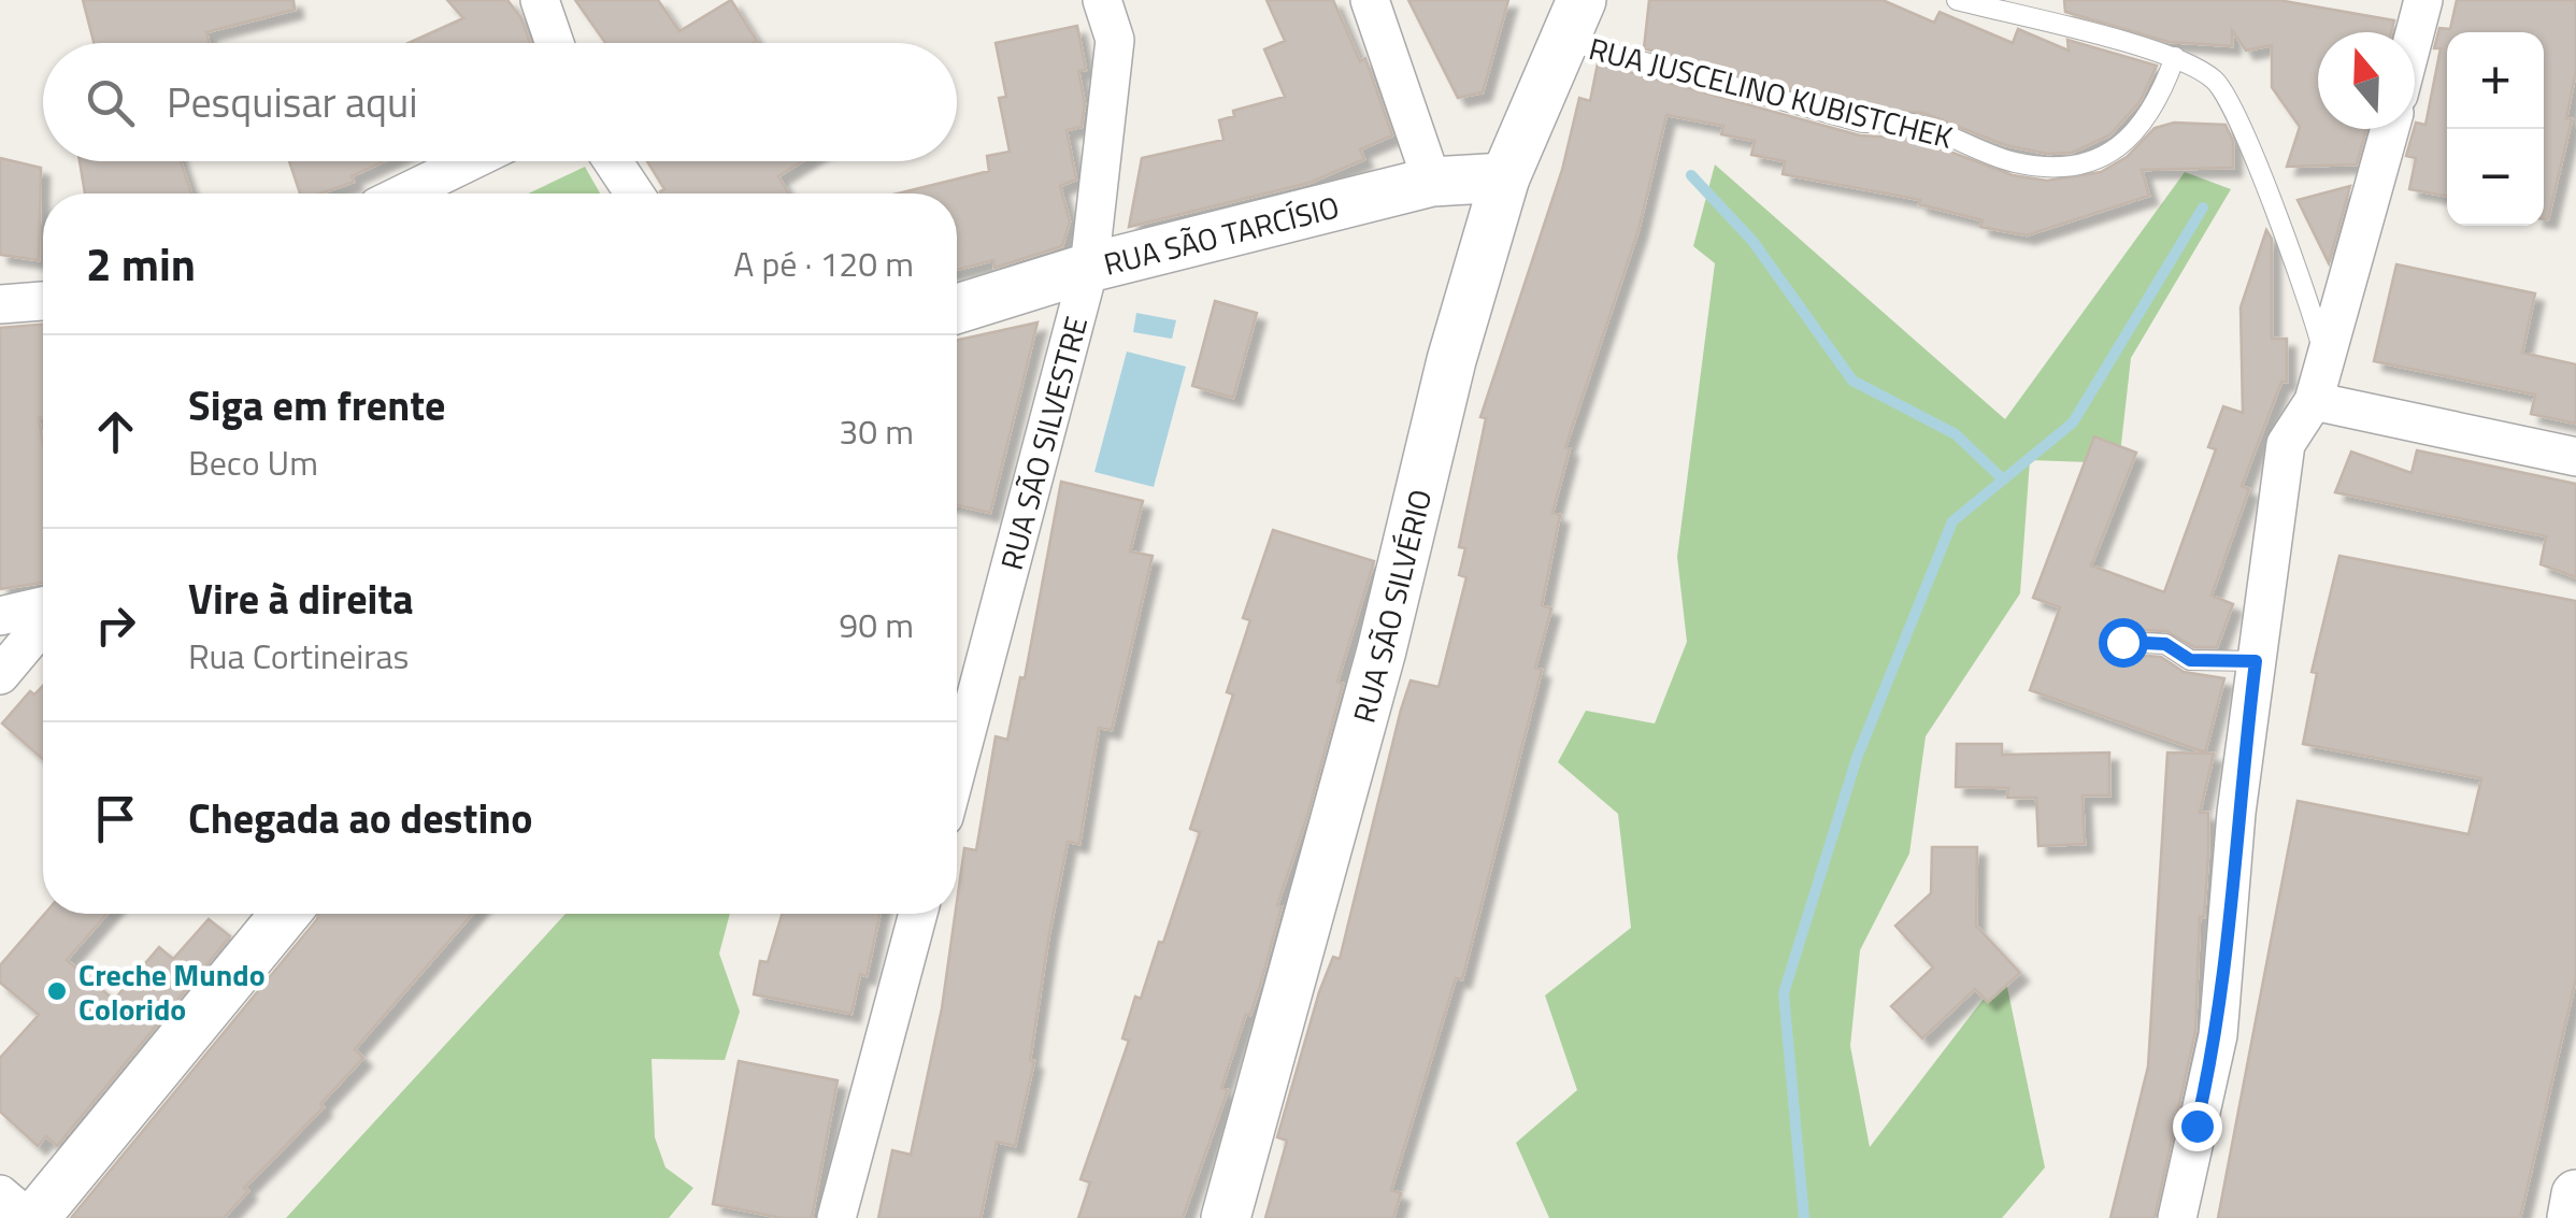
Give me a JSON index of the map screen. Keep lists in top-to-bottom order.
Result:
{
  "streets": {
    "street": ["RUA SÃO TARCÍSIO", "RUA SÃO SILVESTRE", "RUA SÃO SILVÉRIO"],
    "lane": ["RUA JUSCELINO KUBISTCHEK"]
  },
  "crossings": [
    ["RUA JUSCELINO KUBISTCHEK", "RUA SÃO SILVÉRIO"],
    ["RUA SÃO TARCÍSIO", "RUA SÃO SILVESTRE"],
    ["RUA SÃO TARCÍSIO", "RUA SÃO SILVÉRIO"]
  ],
  "places": ["Creche Mundo Colorido"],
  "north": "top",
  "page": {
    "map_buttons": ["+", "−"],
    "search": "Pesquisar aqui",
    "heading": ["2 min", "A pé · 120 m"],
    "list": [
      ["Siga em frente", "Beco Um", "30 m"],
      ["Vire à direita", "Rua Cortineiras", "90 m"],
      "Chegada ao destino"
    ]
  }
}
